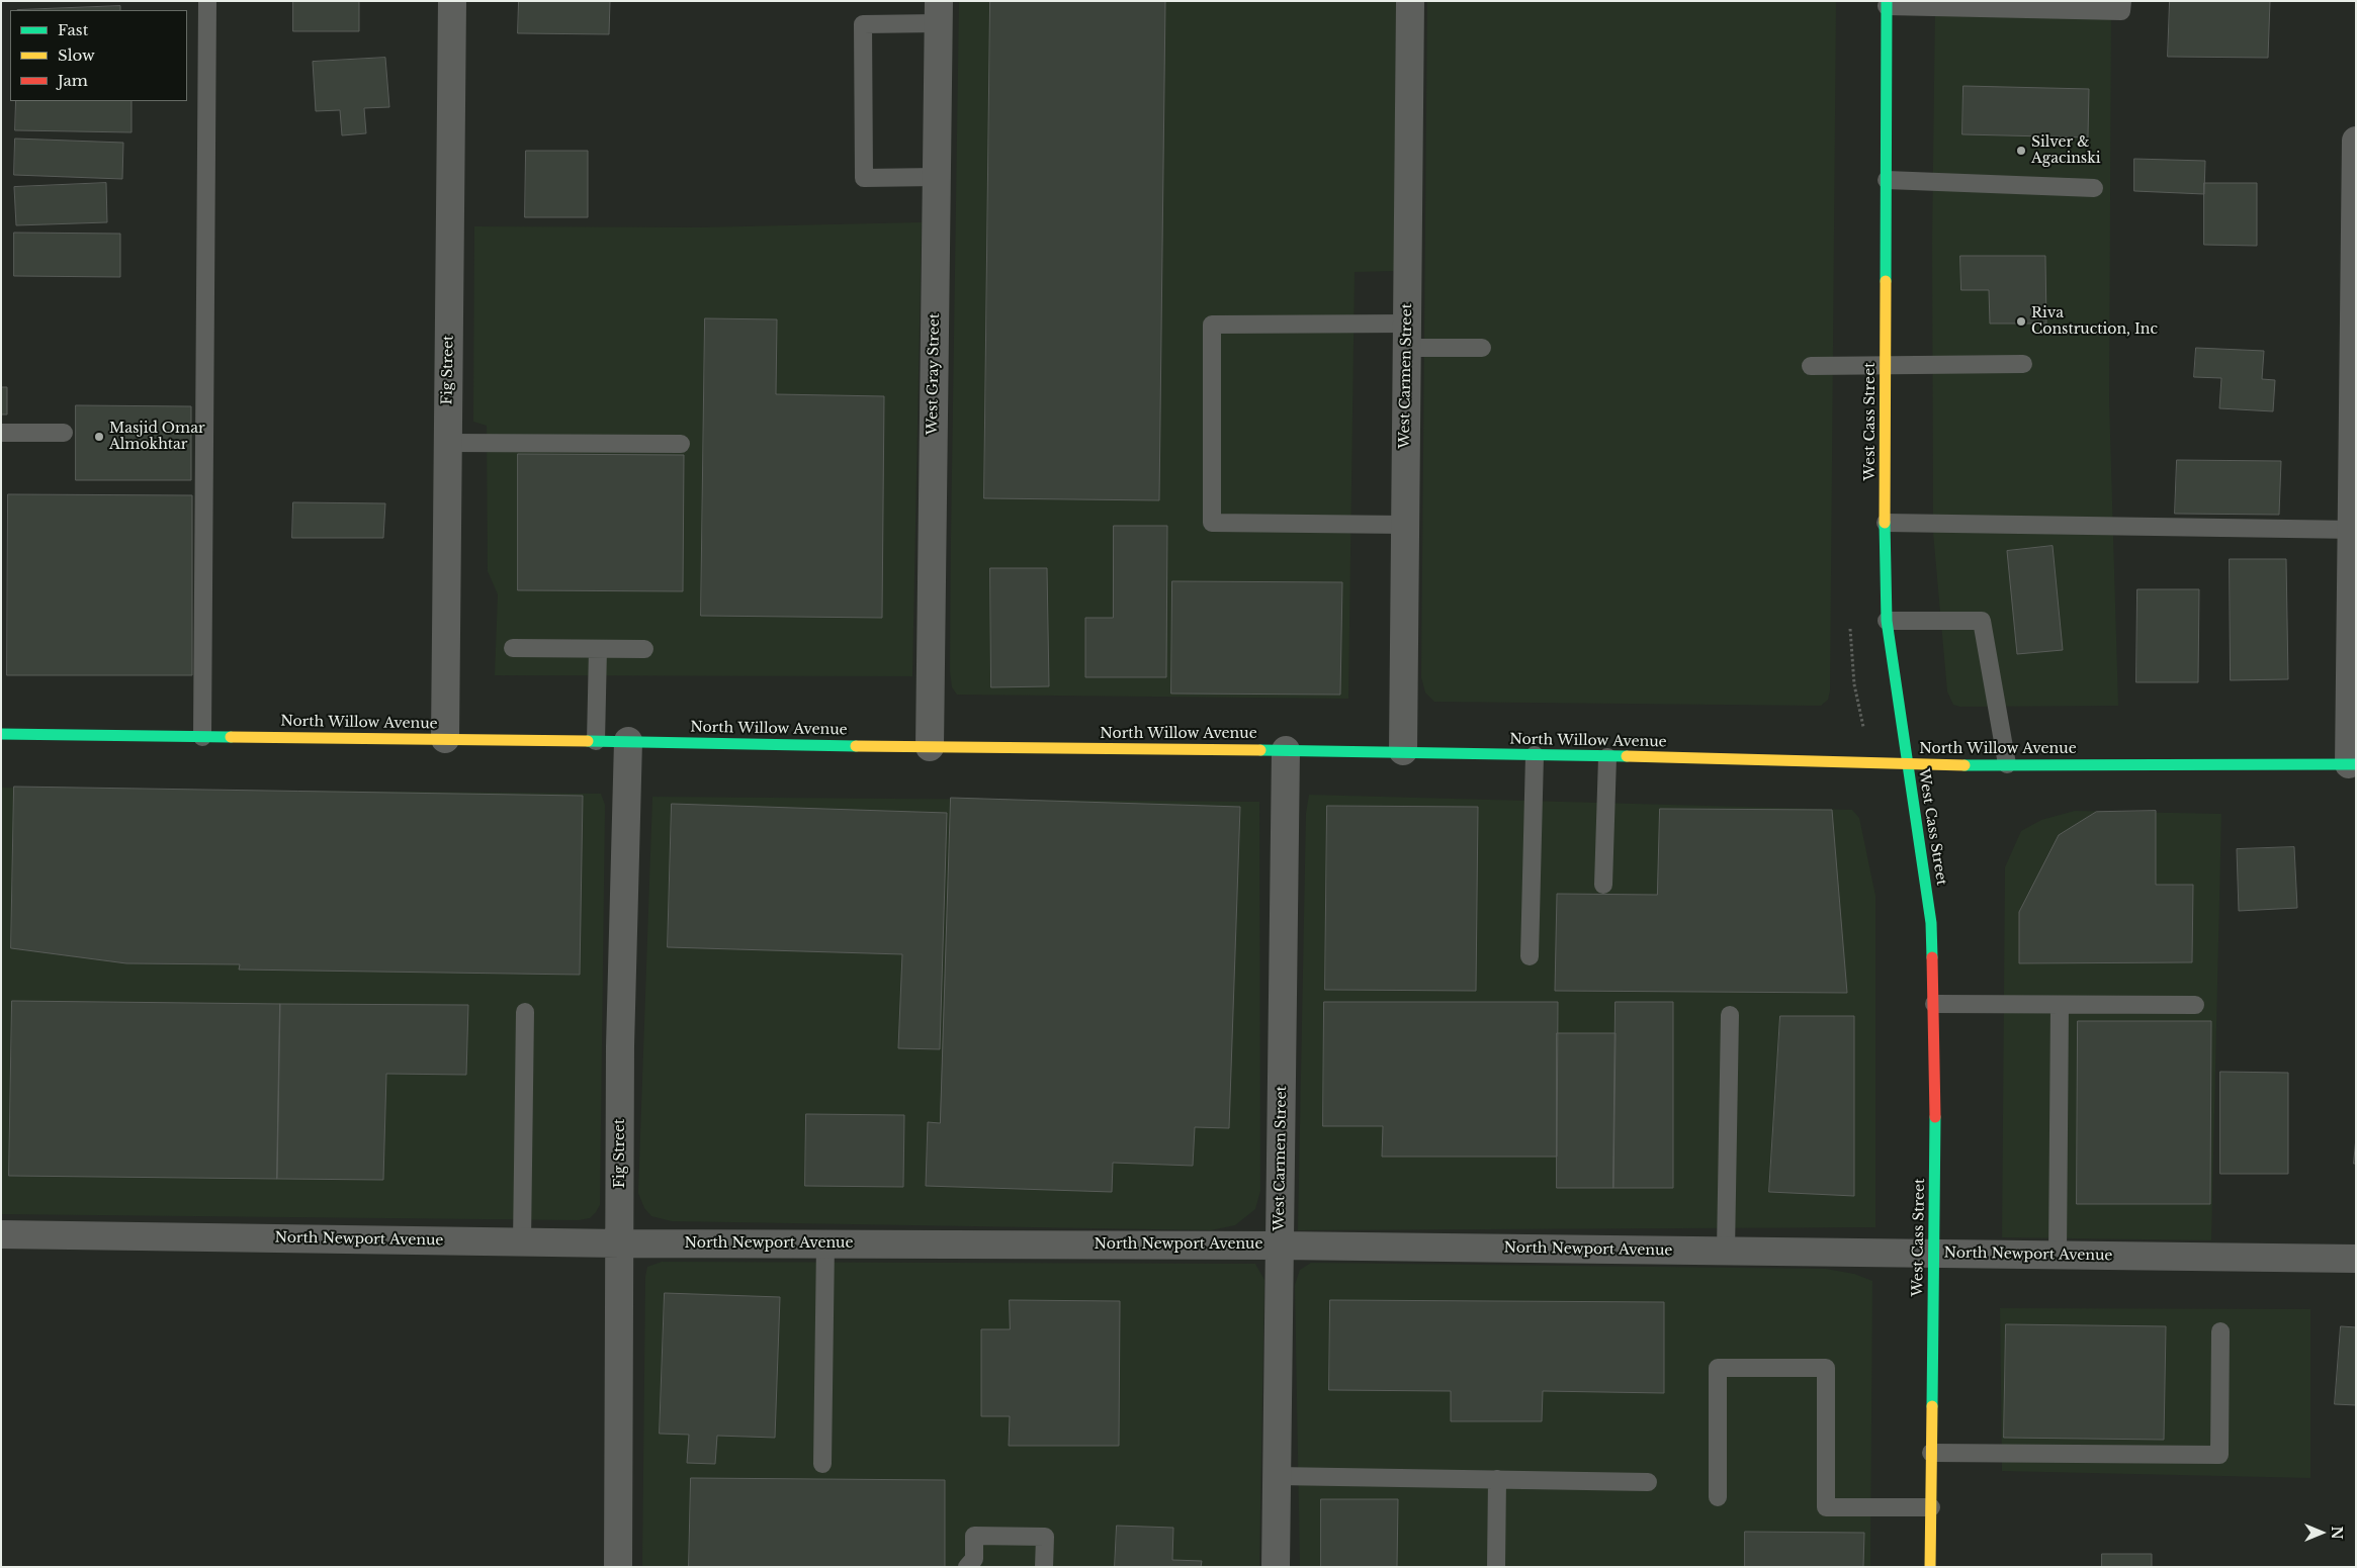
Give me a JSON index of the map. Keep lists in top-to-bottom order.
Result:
{
  "streets": {
    "street": [
      "Fig Street",
      "West Gray Street",
      "West Carmen Street",
      "West Cass Street",
      "North Willow Avenue",
      "North Newport Avenue"
    ]
  },
  "crossings": [
    ["Fig Street", "North Willow Avenue"],
    ["Fig Street", "North Newport Avenue"],
    ["West Gray Street", "North Willow Avenue"],
    ["West Carmen Street", "North Willow Avenue"],
    ["West Carmen Street", "North Newport Avenue"],
    ["West Cass Street", "North Willow Avenue"],
    ["West Cass Street", "North Newport Avenue"]
  ],
  "places": ["Silver & Agacinski", "Riva Construction, Inc", "Masjid Omar Almokhtar"],
  "legend": ["Fast", "Slow", "Jam"],
  "north": "right"
}
